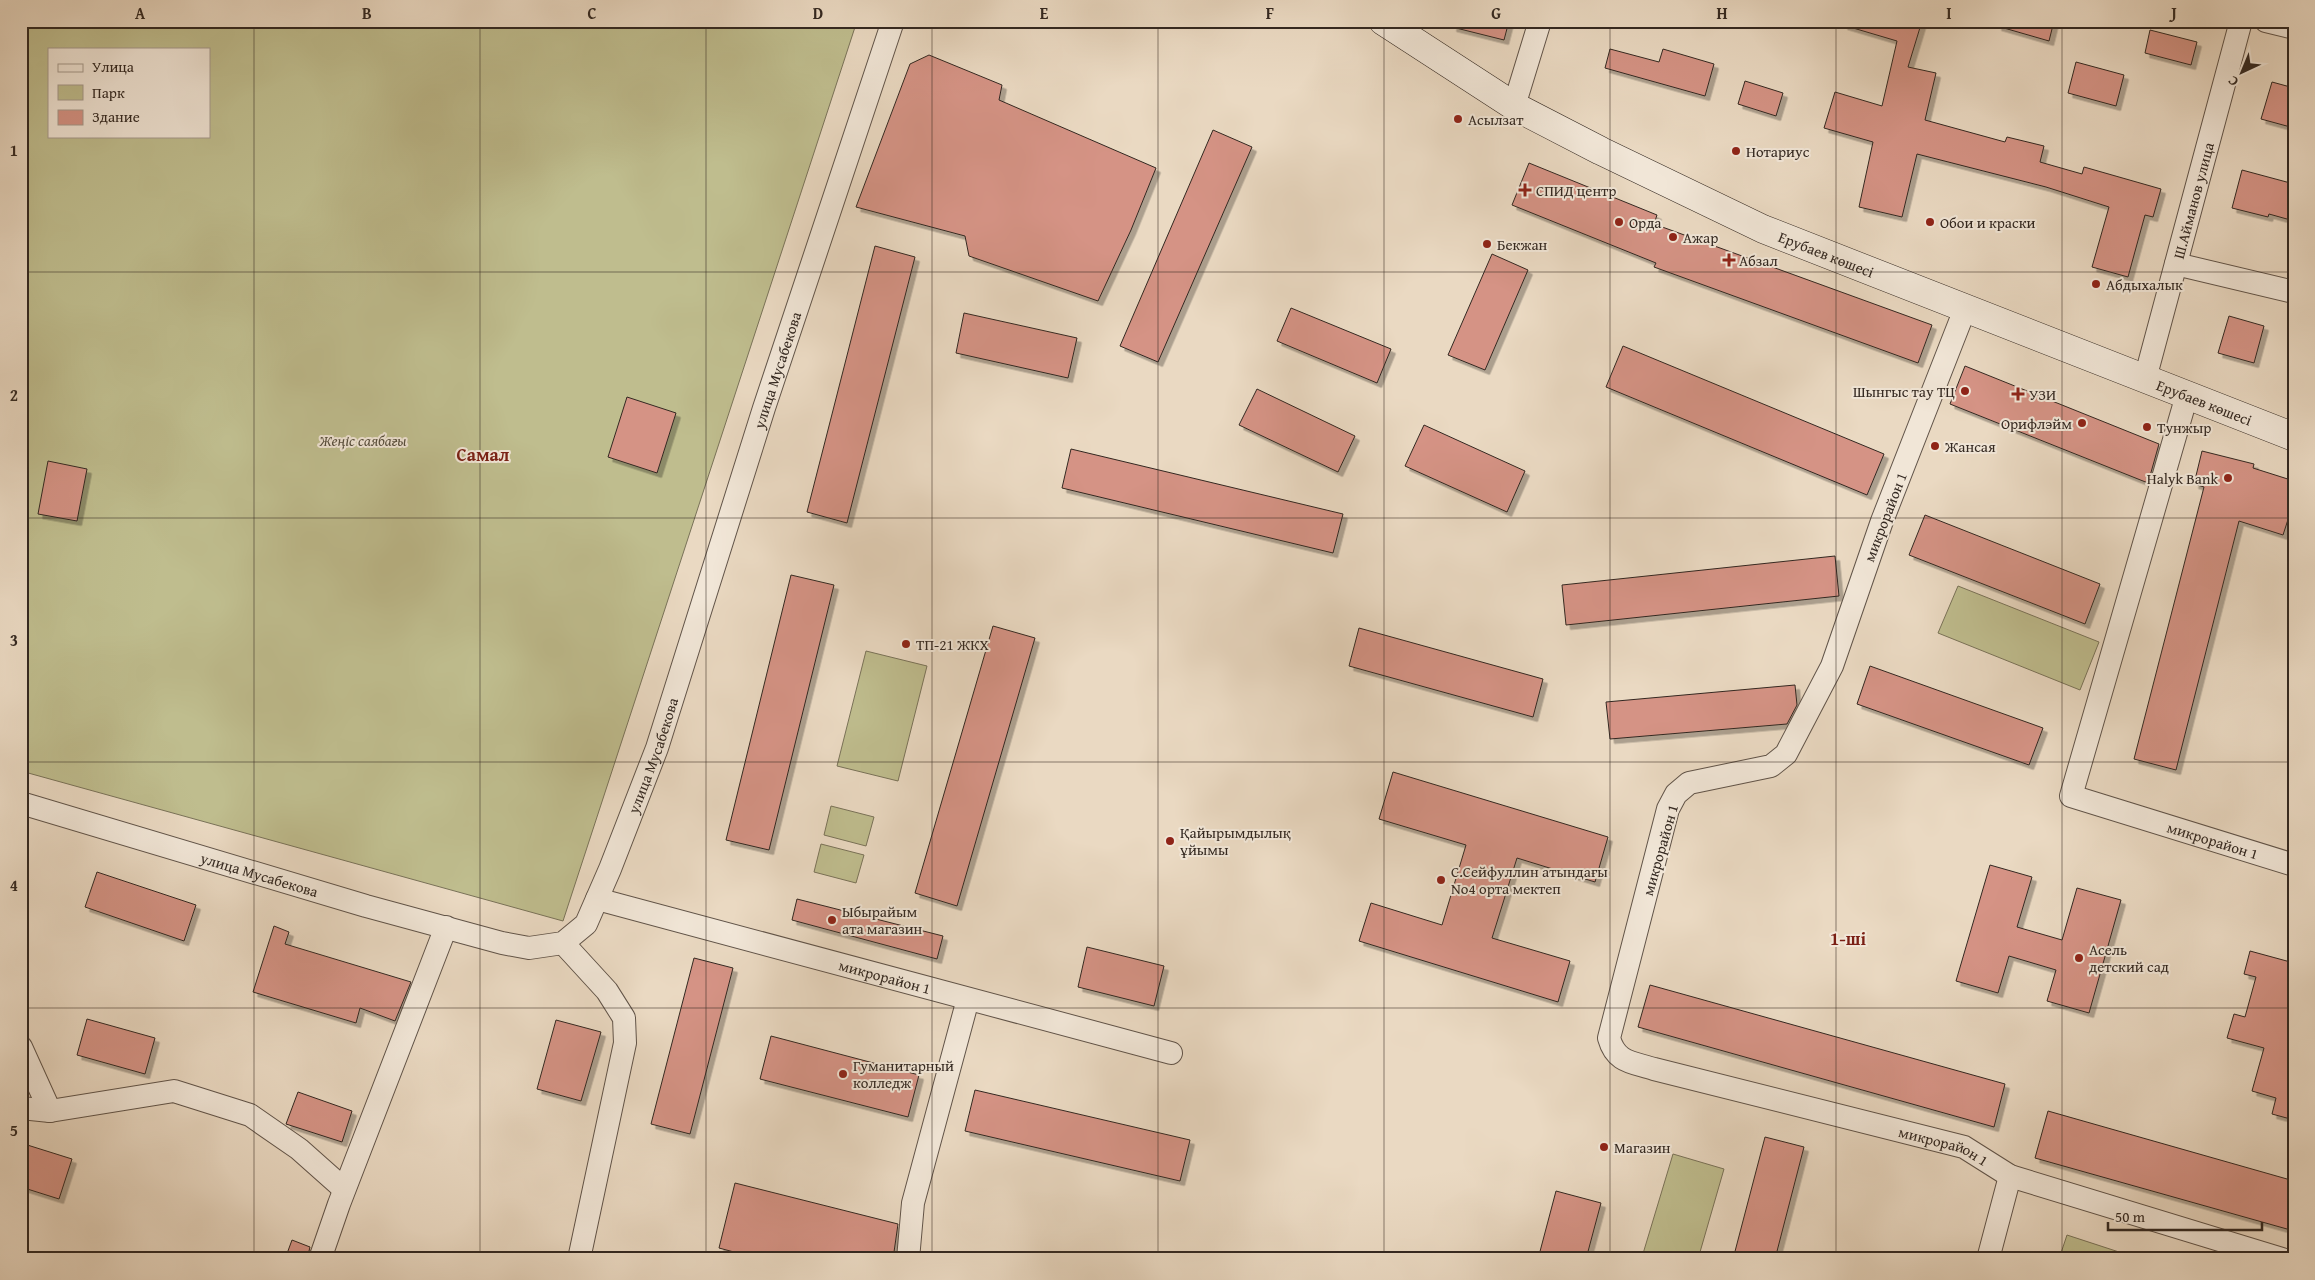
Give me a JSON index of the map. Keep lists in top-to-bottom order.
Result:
{
  "streets": {
    "main road": ["Ерубаев көшесі"],
    "street": ["Ш.Айманов улица", "улица Мусабекова", "микрорайон 1"]
  },
  "crossings": [
    ["Ш.Айманов улица", "Ерубаев көшесі"],
    ["Ерубаев көшесі", "микрорайон 1"],
    ["улица Мусабекова", "микрорайон 1"]
  ],
  "districts": ["Самал", "1-ші"],
  "parks": ["Жеңіс саябағы"],
  "places": {
    "other": [
      "Асылзат",
      "Нотариус",
      "Орда",
      "Обои и краски",
      "Ажар",
      "Бекжан",
      "Абдыхалык",
      "Шынгыс тау ТЦ",
      "Орифлэйм",
      "Тунжыр",
      "Жансая",
      "Halyk Bank",
      "ТП-21 ЖКХ",
      "Қайырымдылық ұйымы",
      "С.Сейфуллин атындағы No4 орта мектеп",
      "Ыбырайым ата магазин",
      "Асель детский сад",
      "Гуманитарный колледж",
      "Магазин"
    ],
    "health": ["СПИД центр", "Абзал", "УЗИ"]
  },
  "legend": ["Улица", "Парк", "Здание"],
  "scale_bar": "50 m",
  "north": "bottom left",
  "grid": {
    "columns": [
      "A",
      "B",
      "C",
      "D",
      "E",
      "F",
      "G",
      "H",
      "I",
      "J"
    ],
    "rows": [
      "1",
      "2",
      "3",
      "4",
      "5"
    ]
  }
}
